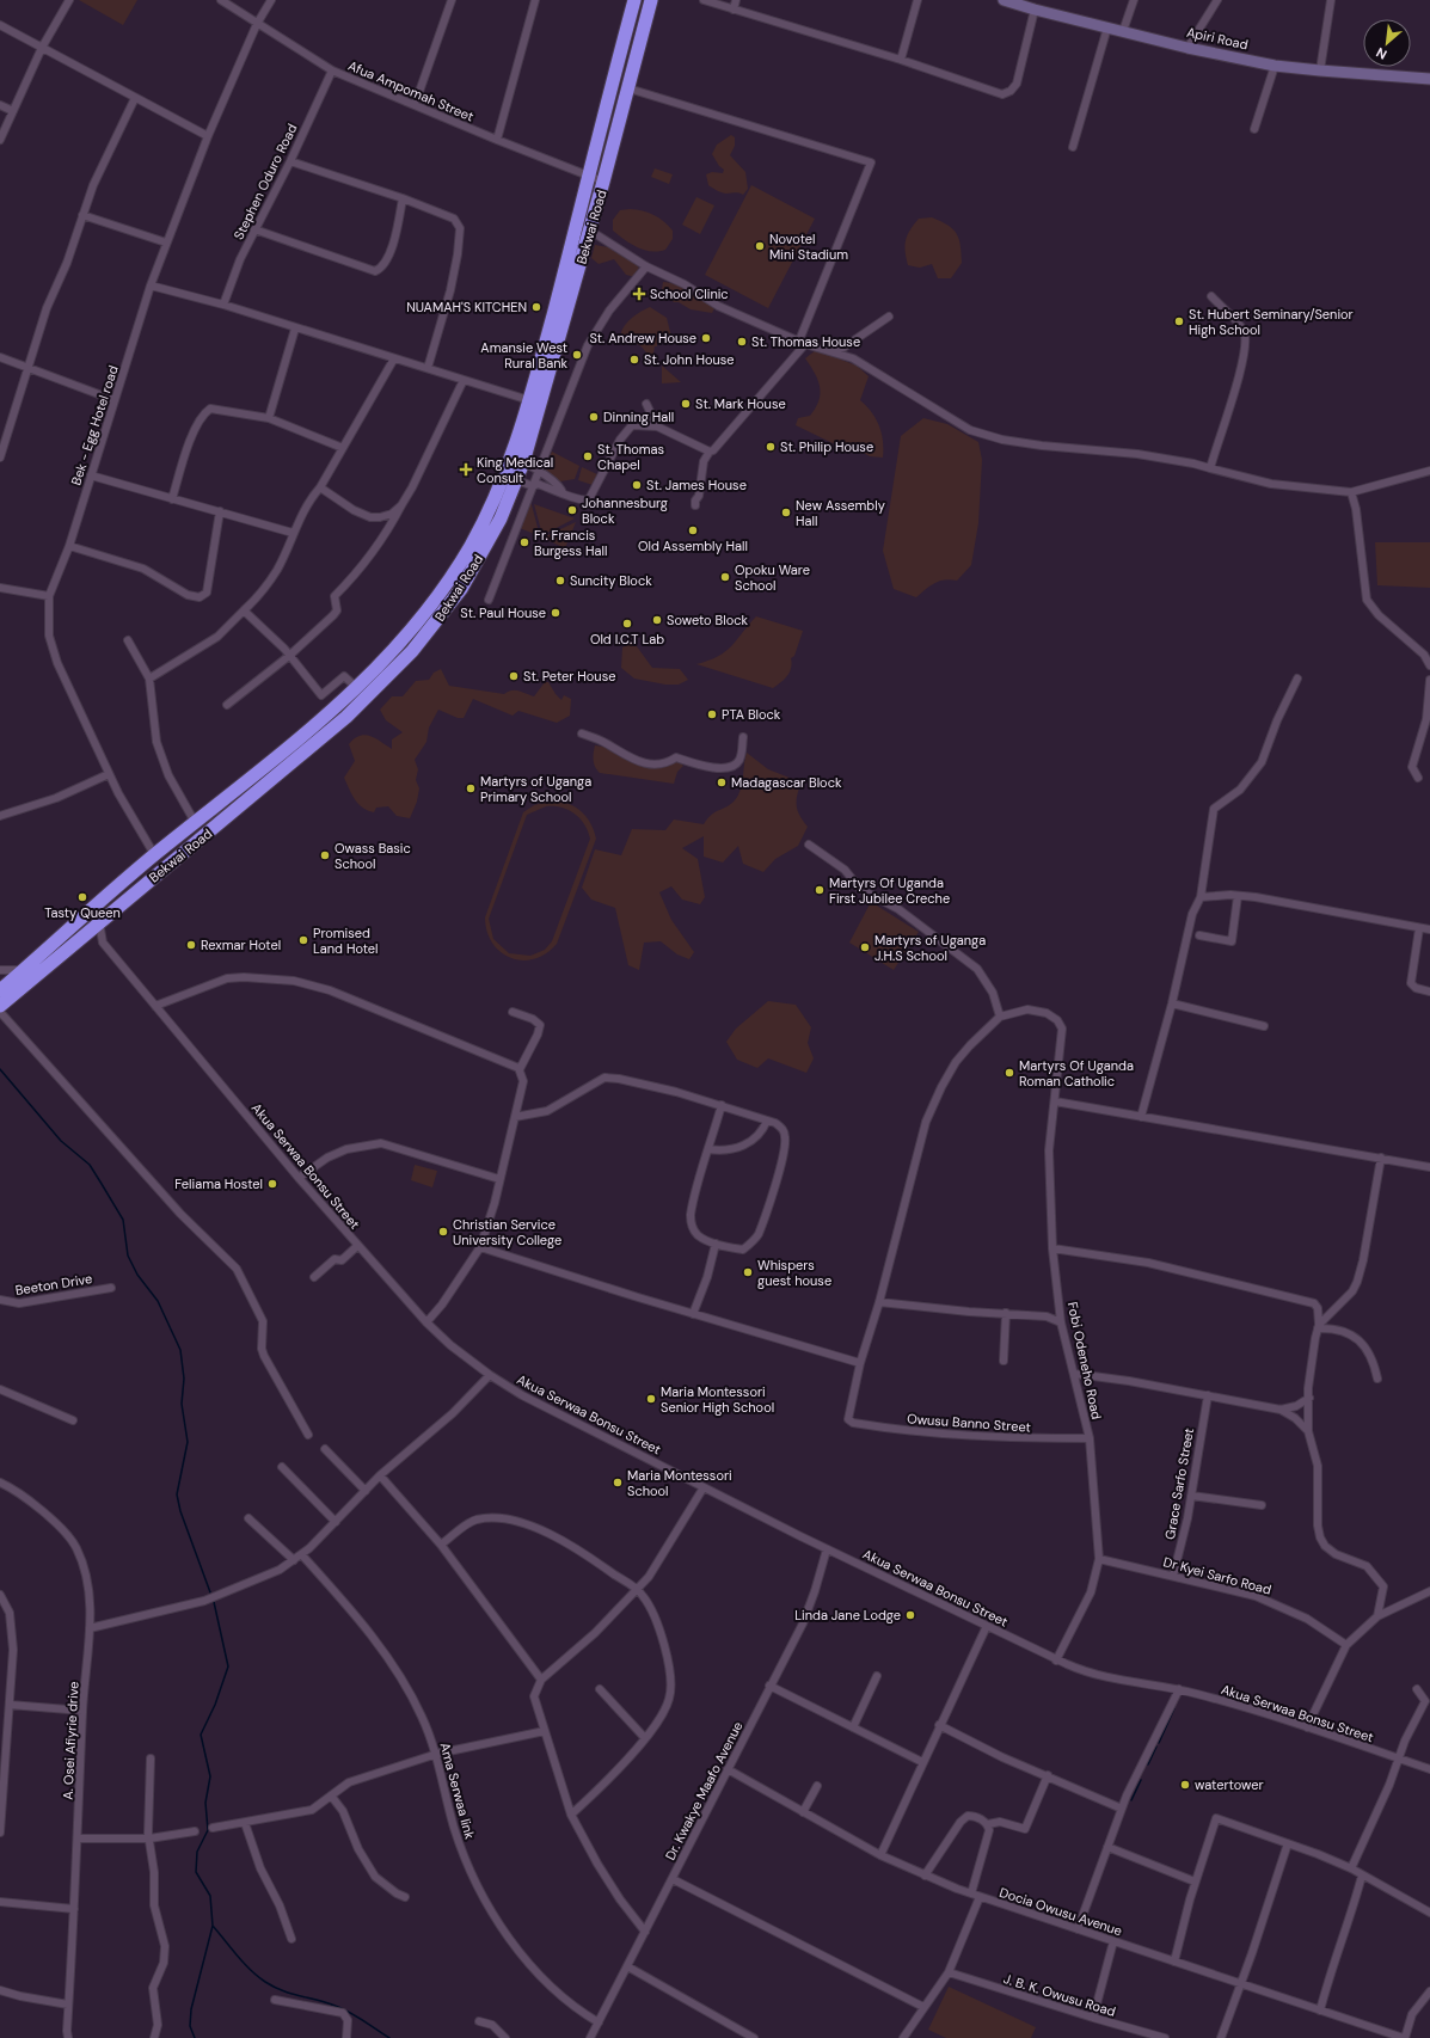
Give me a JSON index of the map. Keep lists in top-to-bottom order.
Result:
{
  "streets": {
    "highway": ["Bekwai Road"],
    "street": [
      "Apiri Road",
      "Afua Ampomah Street",
      "Stephen Oduro Road",
      "Bek - Egg Hotel road",
      "Akua Serwaa Bonsu Street",
      "Beeton Drive",
      "Fobi Odeneho Road",
      "Owusu Banno Street",
      "Grace Sarfo Street",
      "Dr Kyei Sarfo Road",
      "A. Osei Afiyrie drive",
      "Ama Serwaa link",
      "Dr. Kwakye Maafo Avenue",
      "Docia Owusu Avenue",
      "J. B. K. Owusu Road"
    ]
  },
  "crossings": [
    ["Afua Ampomah Street", "Stephen Oduro Road"],
    ["Afua Ampomah Street", "Bekwai Road"],
    ["Afua Ampomah Street", "Bek - Egg Hotel road"],
    ["Bekwai Road", "Bek - Egg Hotel road"],
    ["Akua Serwaa Bonsu Street", "Fobi Odeneho Road"],
    ["Akua Serwaa Bonsu Street", "Dr. Kwakye Maafo Avenue"],
    ["Fobi Odeneho Road", "Owusu Banno Street"],
    ["Fobi Odeneho Road", "Dr Kyei Sarfo Road"],
    ["Grace Sarfo Street", "Dr Kyei Sarfo Road"],
    ["Ama Serwaa link", "Dr. Kwakye Maafo Avenue"],
    ["Dr. Kwakye Maafo Avenue", "Docia Owusu Avenue"]
  ],
  "places": {
    "other": [
      "Novotel Mini Stadium",
      "NUAMAH'S KITCHEN",
      "St. Hubert Seminary/Senior High School",
      "St. Andrew House",
      "St. Thomas House",
      "Amansie West Rural Bank",
      "St. John House",
      "St. Mark House",
      "Dinning Hall",
      "St. Philip House",
      "St. Thomas Chapel",
      "St. James House",
      "Johannesburg Block",
      "New Assembly Hall",
      "Old Assembly Hall",
      "Fr. Francis Burgess Hall",
      "Opoku Ware School",
      "Suncity Block",
      "St. Paul House",
      "Soweto Block",
      "Old I.C.T Lab",
      "St. Peter House",
      "PTA Block",
      "Madagascar Block",
      "Martyrs of Uganga Primary School",
      "Owass Basic School",
      "Martyrs Of Uganda First Jubilee Creche",
      "Tasty Queen",
      "Promised Land Hotel",
      "Rexmar Hotel",
      "Martyrs of Uganga J.H.S School",
      "Martyrs Of Uganda Roman Catholic",
      "Feliama Hostel",
      "Christian Service University College",
      "Whispers guest house",
      "Maria Montessori Senior High School",
      "Maria Montessori School",
      "Linda Jane Lodge",
      "watertower"
    ],
    "health": ["School Clinic", "King Medical Consult"]
  },
  "north": "bottom left"
}
